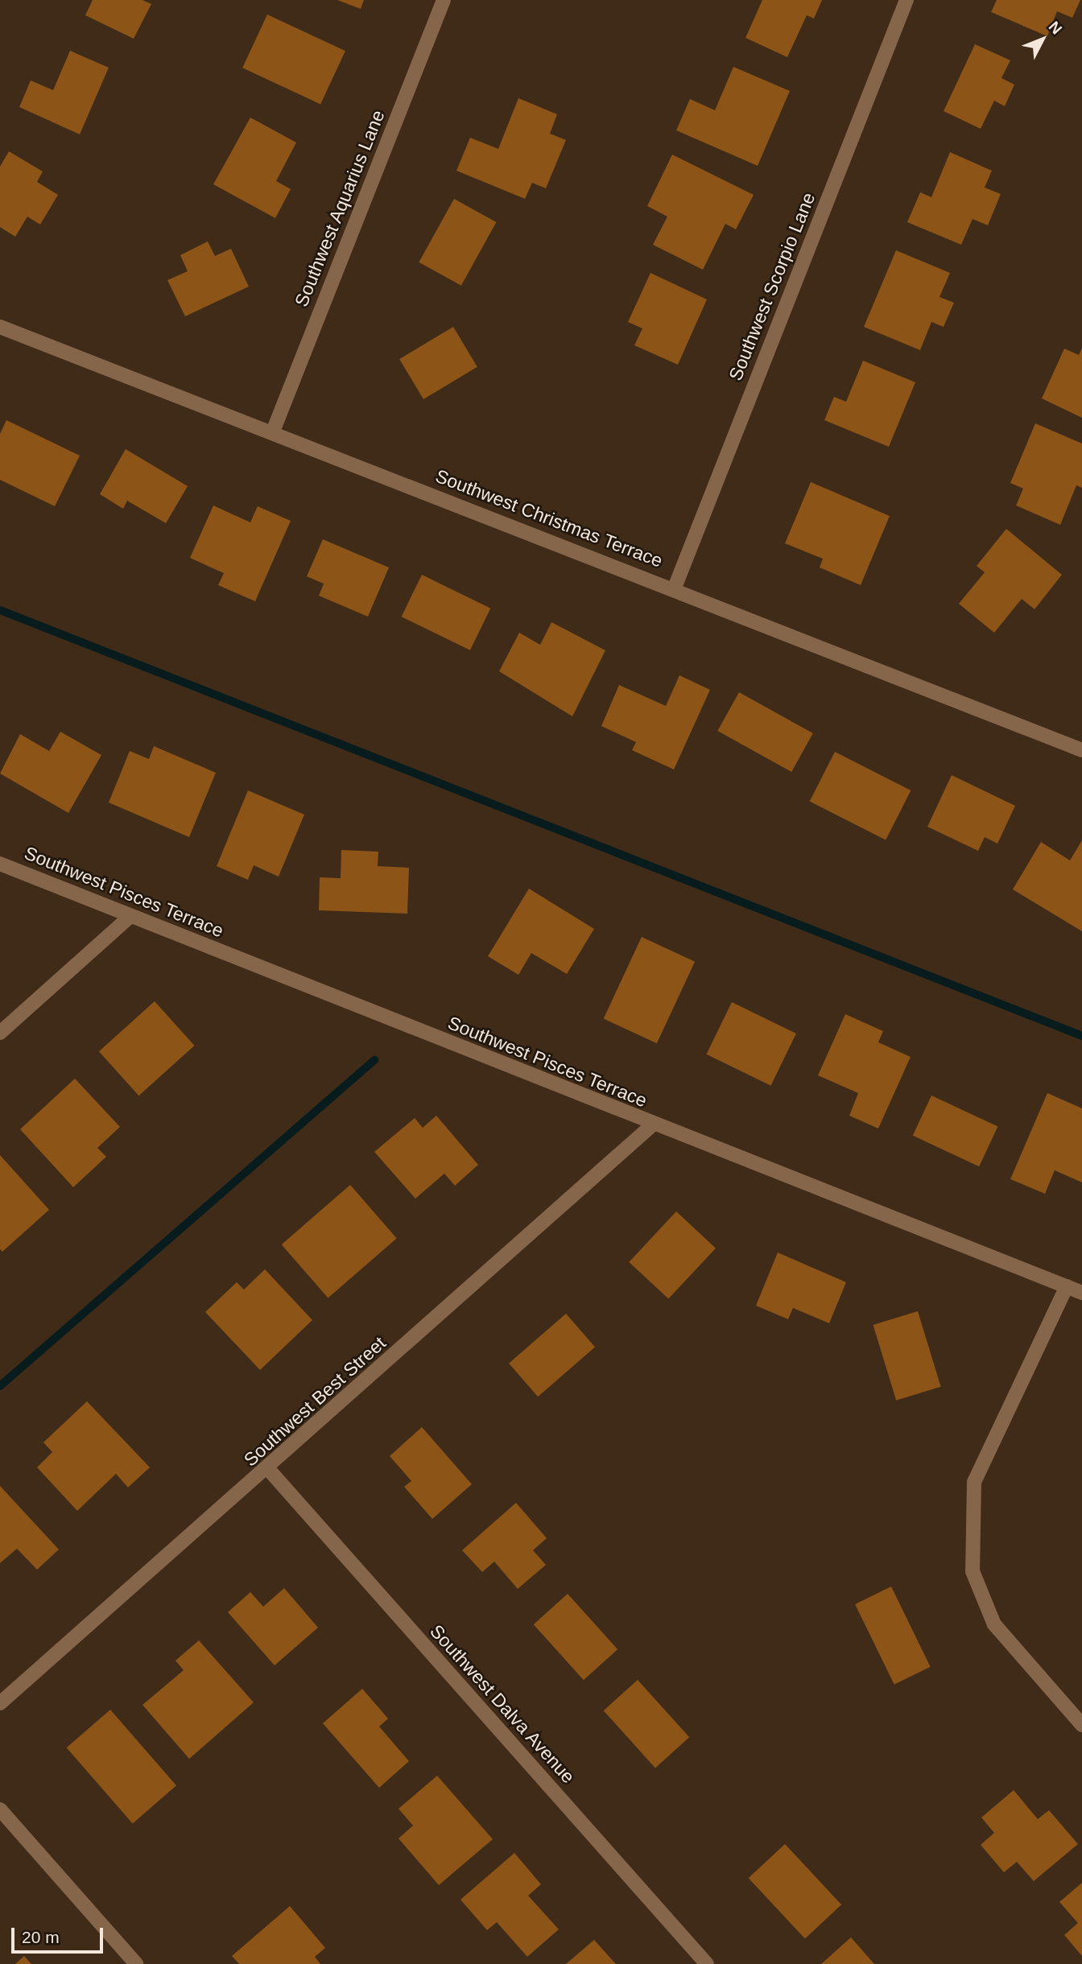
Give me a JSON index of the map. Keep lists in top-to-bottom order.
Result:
{
  "streets": {
    "street": [
      "Southwest Aquarius Lane",
      "Southwest Scorpio Lane",
      "Southwest Christmas Terrace",
      "Southwest Pisces Terrace",
      "Southwest Best Street",
      "Southwest Dalva Avenue"
    ]
  },
  "crossings": [
    ["Southwest Aquarius Lane", "Southwest Christmas Terrace"],
    ["Southwest Scorpio Lane", "Southwest Christmas Terrace"],
    ["Southwest Pisces Terrace", "Southwest Best Street"],
    ["Southwest Best Street", "Southwest Dalva Avenue"]
  ],
  "scale_bar": "20 m",
  "north": "top right"
}
